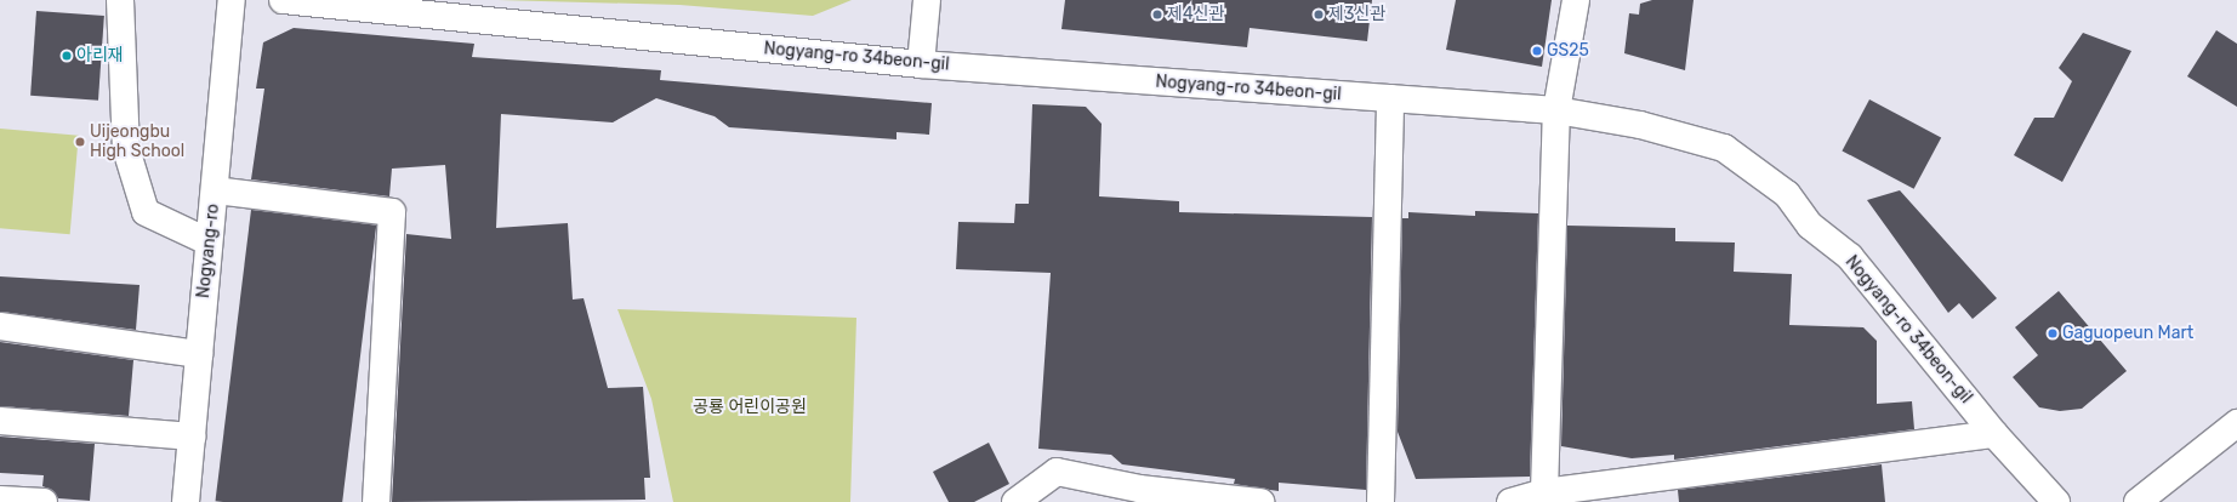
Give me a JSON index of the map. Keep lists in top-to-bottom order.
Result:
{
  "streets": {
    "street": ["Nogyang-ro 34beon-gil", "Nogyang-ro"]
  },
  "parks": ["공룡 어린이공원"],
  "places": [
    "제4신관",
    "제3신관",
    "GS25",
    "아리재",
    "Uijeongbu High School",
    "Gaguopeun Mart"
  ]
}
